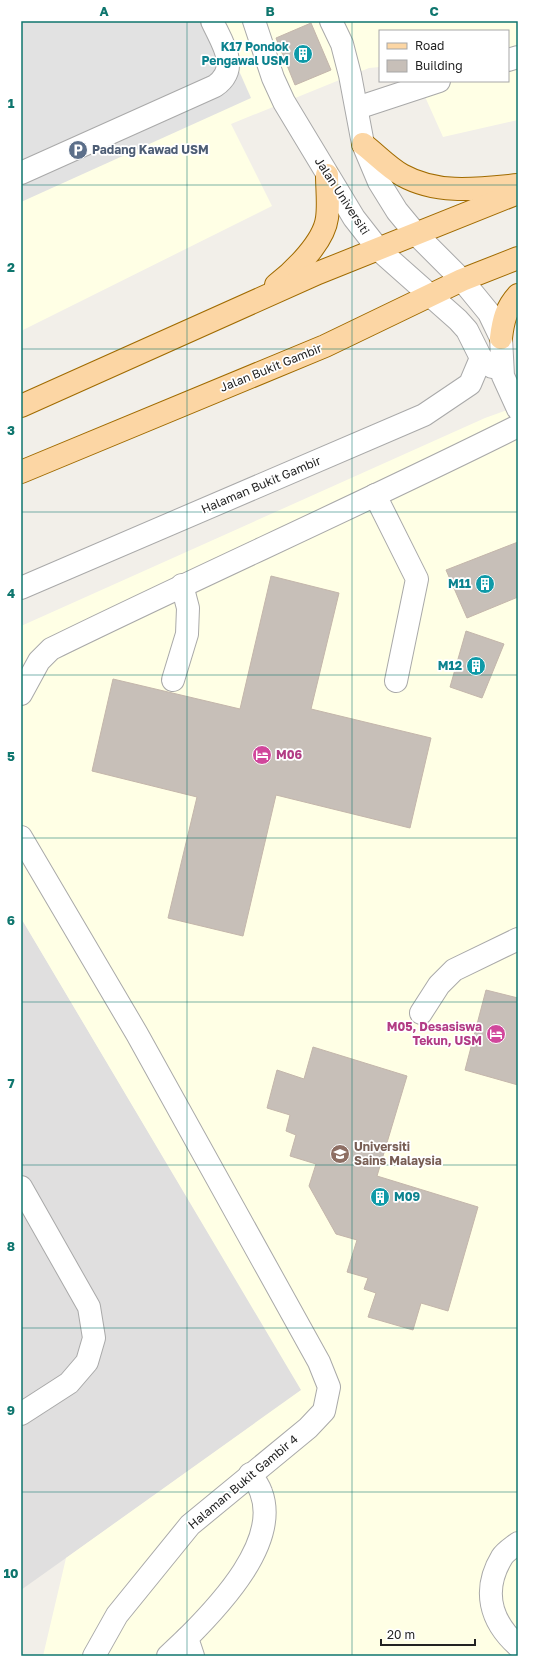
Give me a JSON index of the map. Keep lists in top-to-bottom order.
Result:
{
  "streets": {
    "main road": ["Jalan Bukit Gambir"],
    "street": ["Jalan Universiti", "Halaman Bukit Gambir", "Halaman Bukit Gambir 4"]
  },
  "crossings": [
    ["Jalan Universiti", "Jalan Bukit Gambir"],
    ["Jalan Universiti", "Halaman Bukit Gambir"]
  ],
  "places": {
    "building": [
      "K17 Pondok Pengawal USM",
      "M11",
      "M12",
      "M09"
    ],
    "parking": ["Padang Kawad USM"],
    "hotel": ["M06", "M05, Desasiswa Tekun, USM"],
    "school or university": ["Universiti Sains Malaysia"]
  },
  "legend": ["Road", "Building"],
  "scale_bar": "20 m",
  "grid": {
    "columns": ["A", "B", "C"],
    "rows": [
      "1",
      "2",
      "3",
      "4",
      "5",
      "6",
      "7",
      "8",
      "9",
      "10"
    ]
  }
}
